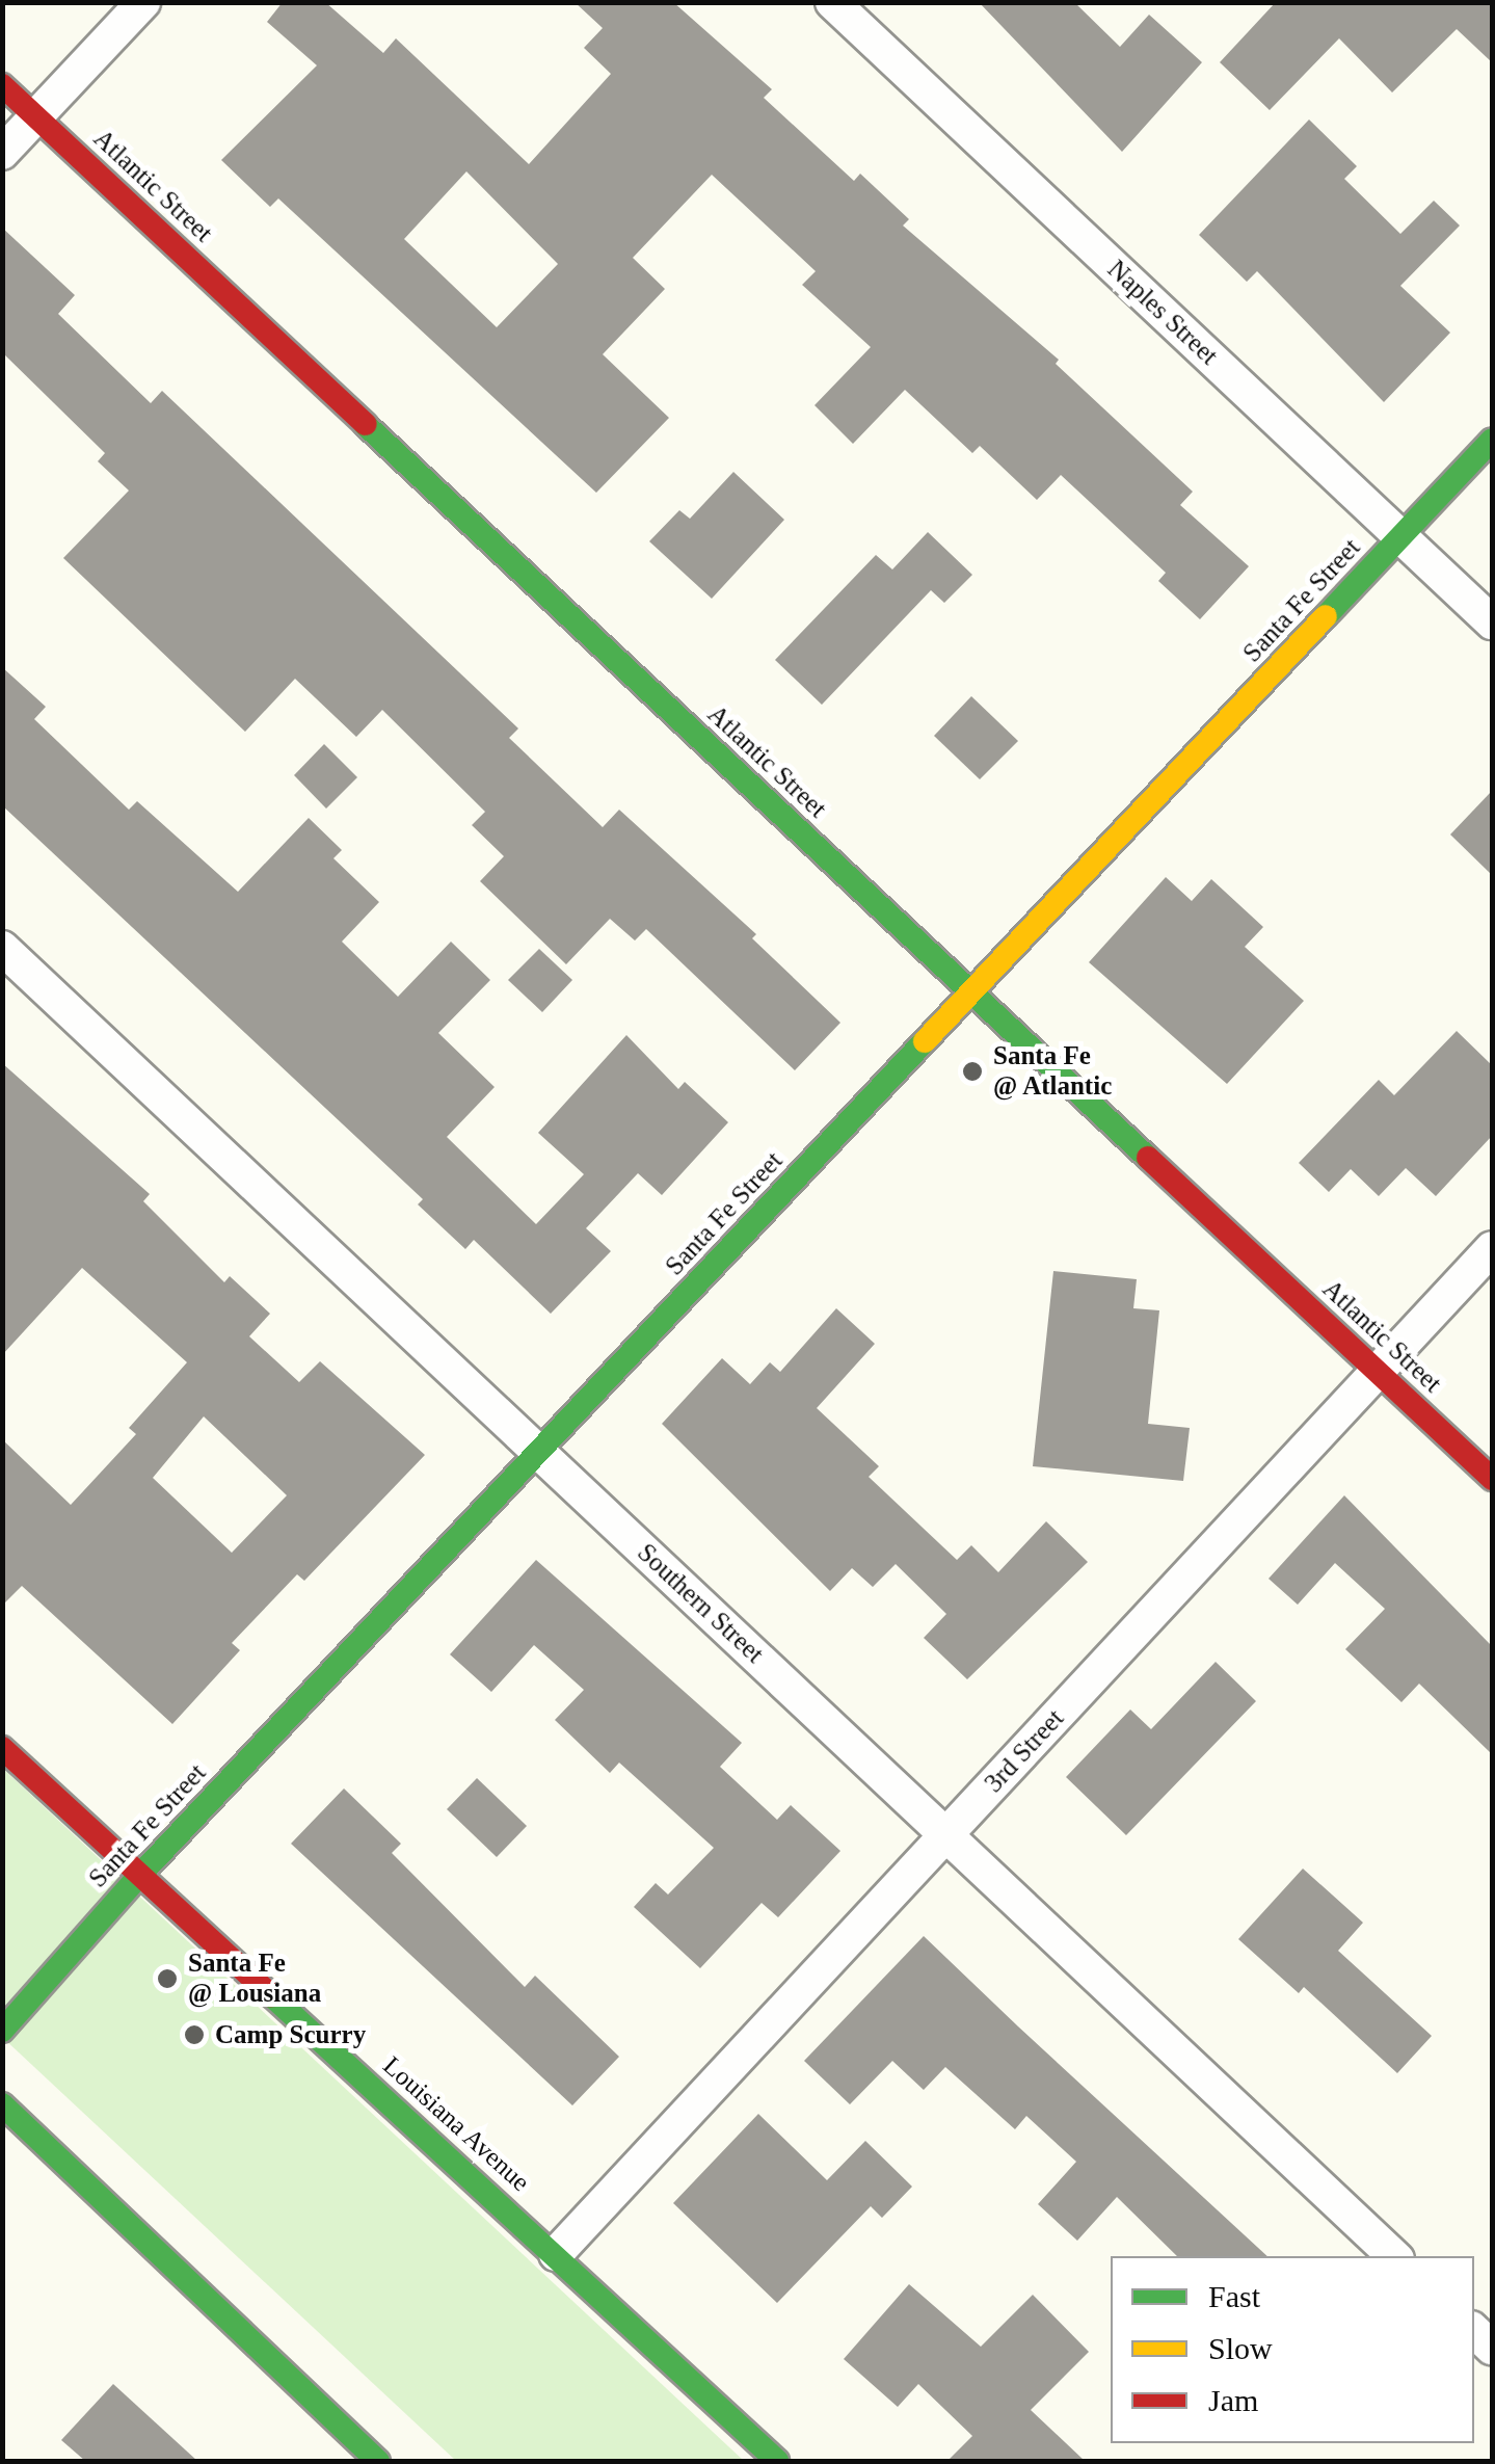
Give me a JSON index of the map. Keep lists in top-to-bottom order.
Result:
{
  "streets": {
    "main road": ["Atlantic Street", "Santa Fe Street", "Louisiana Avenue"],
    "street": ["Naples Street", "Southern Street", "3rd Street"]
  },
  "crossings": [
    ["Atlantic Street", "Santa Fe Street"],
    ["Atlantic Street", "3rd Street"],
    ["Naples Street", "Santa Fe Street"],
    ["Santa Fe Street", "Southern Street"],
    ["Santa Fe Street", "Louisiana Avenue"],
    ["Southern Street", "3rd Street"],
    ["3rd Street", "Louisiana Avenue"]
  ],
  "places": ["Santa Fe @ Atlantic", "Santa Fe @ Lousiana", "Camp Scurry"],
  "legend": ["Fast", "Slow", "Jam"]
}
